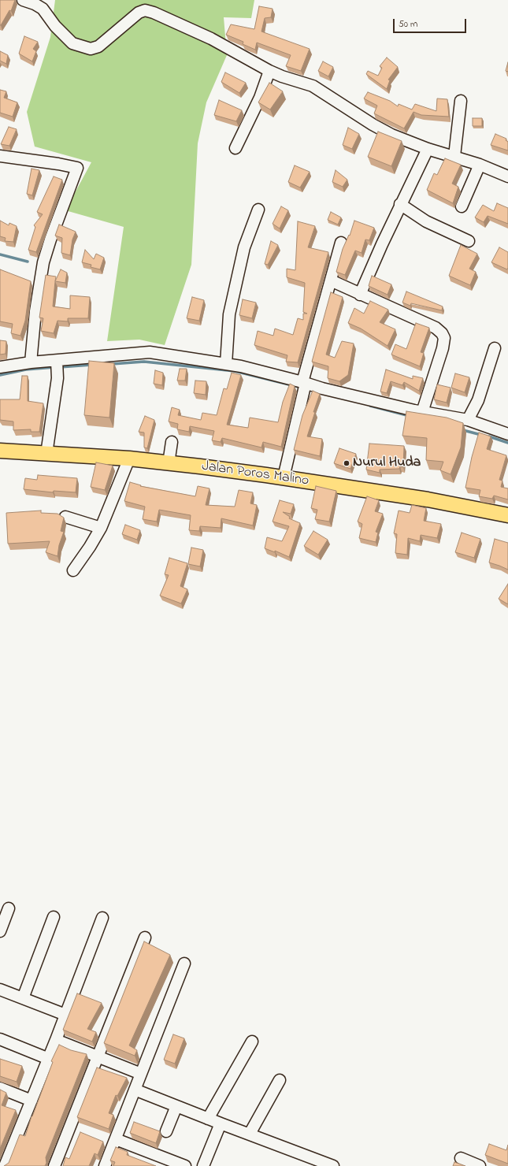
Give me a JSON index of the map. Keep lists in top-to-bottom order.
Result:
{
  "streets": {
    "main road": ["Jalan Poros Malino"]
  },
  "places": ["Nurul Huda"],
  "scale_bar": "50 m"
}
